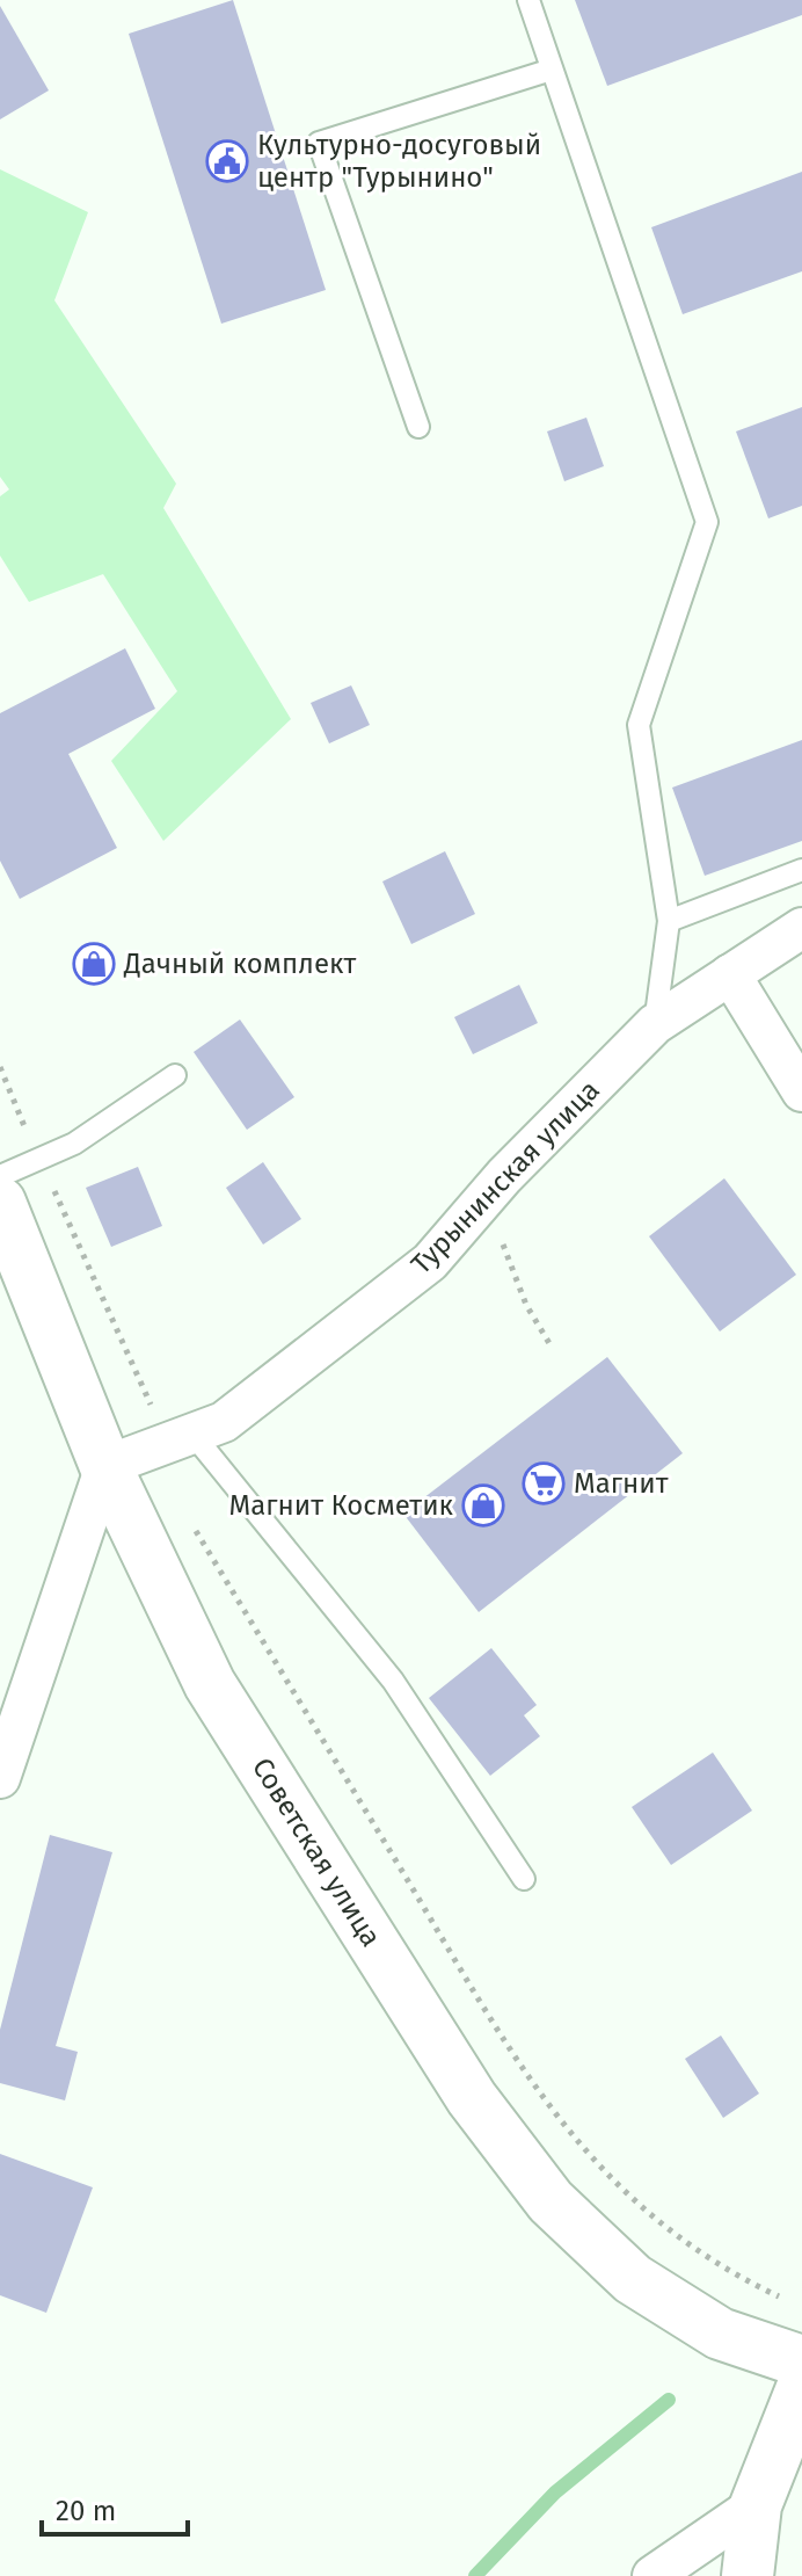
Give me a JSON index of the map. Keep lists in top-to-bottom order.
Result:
{
  "streets": {
    "main road": ["Советская улица"],
    "street": ["Турынинская улица"]
  },
  "crossings": [
    ["Турынинская улица", "Советская улица"]
  ],
  "places": {
    "public building": ["Культурно-досуговый центр \"Турынино\""],
    "shop": ["Дачный комплект", "Магнит Косметик"],
    "supermarket": ["Магнит"]
  },
  "scale_bar": "20 m"
}
